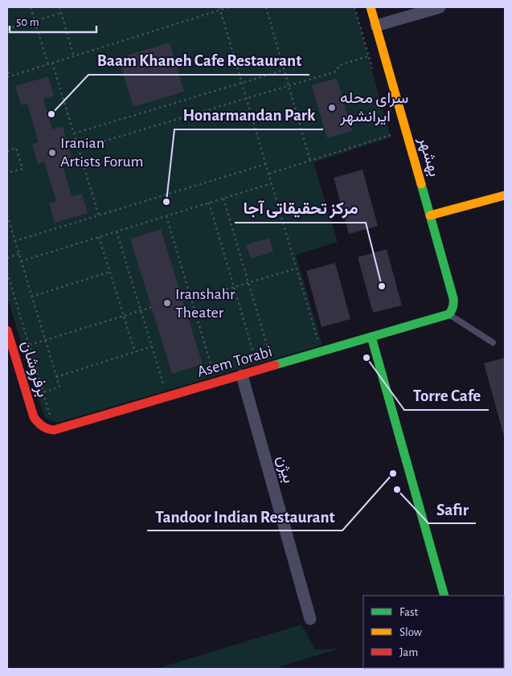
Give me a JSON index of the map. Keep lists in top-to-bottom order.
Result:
{
  "streets": {
    "street": [
      "بهشهر",
      "Asem Torabi",
      "برفروشان",
      "بیژن"
    ]
  },
  "crossings": [
    ["بهشهر", "Asem Torabi"],
    ["Asem Torabi", "برفروشان"],
    ["Asem Torabi", "بیژن"]
  ],
  "places": [
    "سرای محله ایرانشهر",
    "Baam Khaneh Cafe Restaurant",
    "Iranian Artists Forum",
    "Honarmandan Park",
    "مرکز تحقیقاتی آجا",
    "Iranshahr Theater",
    "Torre Cafe",
    "Tandoor Indian Restaurant",
    "Safir"
  ],
  "legend": ["Fast", "Slow", "Jam"],
  "scale_bar": "50 m"
}
